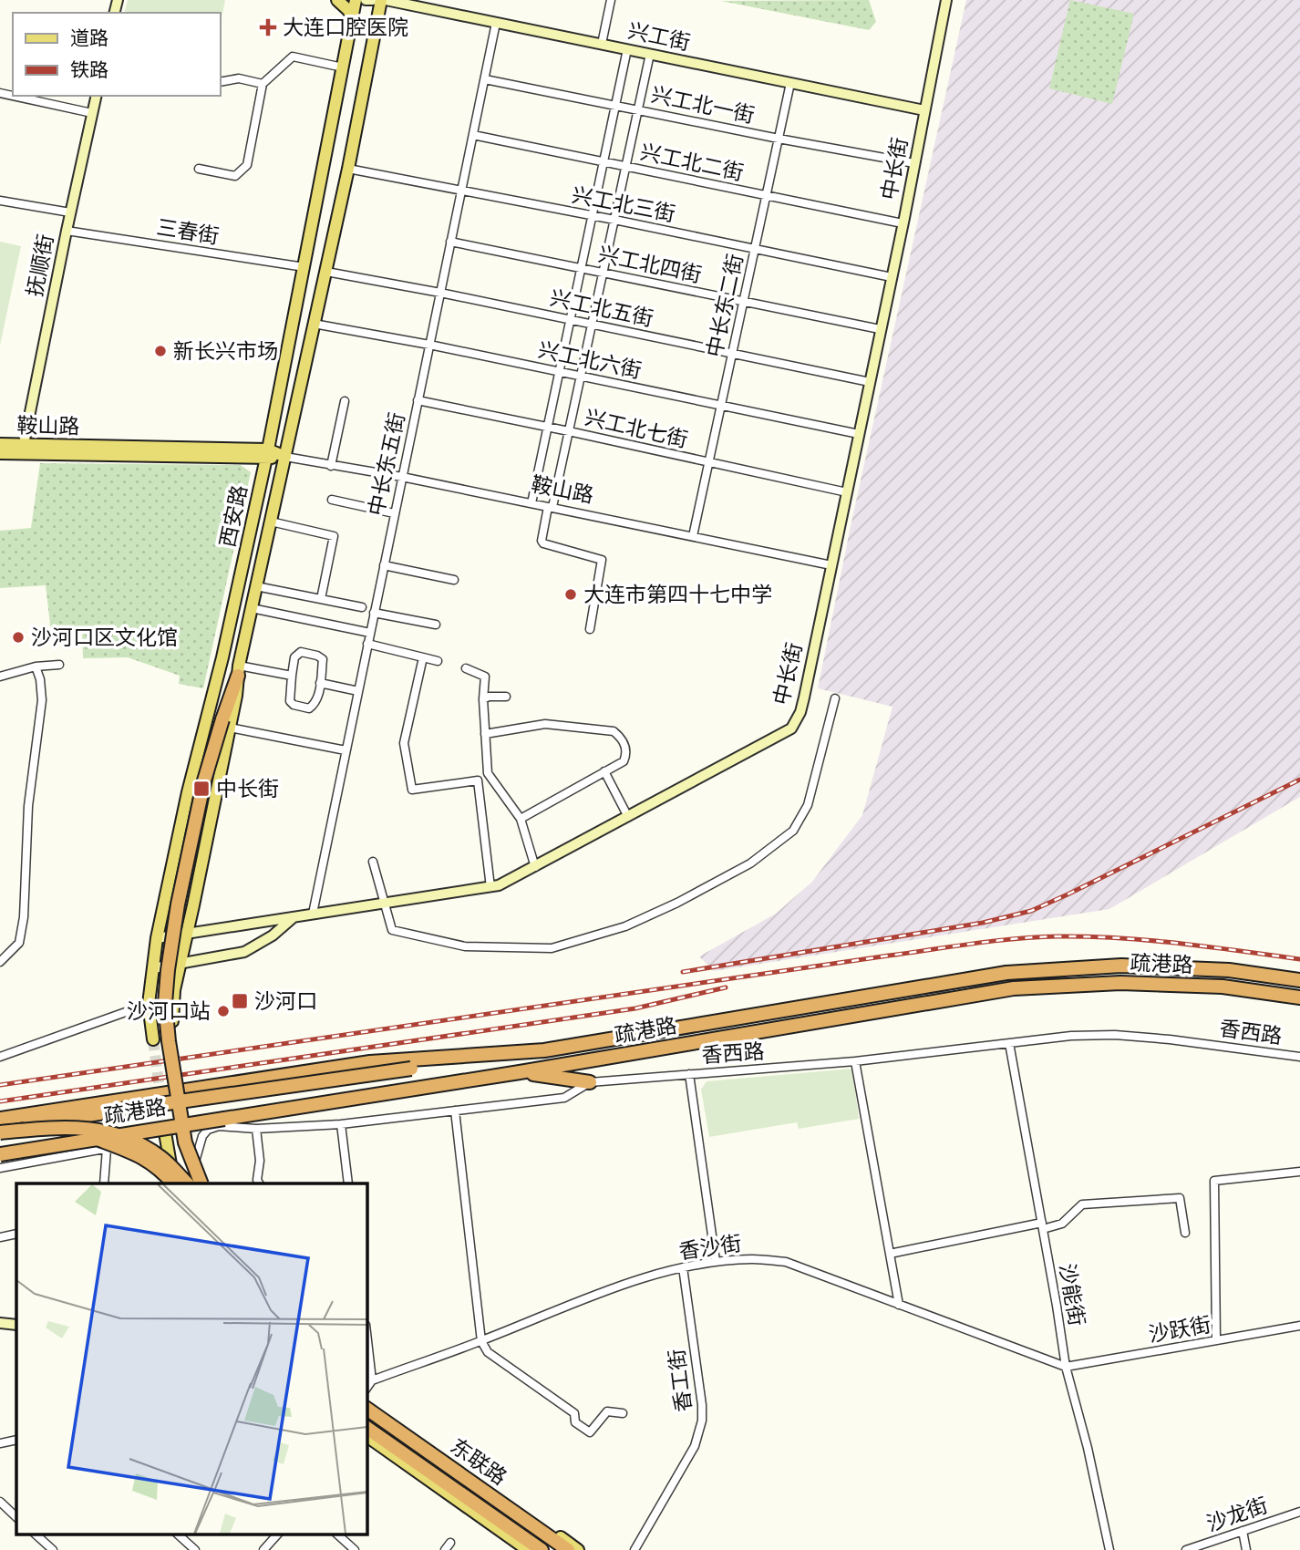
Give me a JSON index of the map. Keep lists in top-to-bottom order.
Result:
{
  "streets": {
    "highway": ["疏港路", "东联路"],
    "main road": ["鞍山路", "西安路"],
    "street": [
      "兴工街",
      "兴工北一街",
      "兴工北二街",
      "中长街",
      "兴工北三街",
      "三春街",
      "兴工北四街",
      "抚顺街",
      "中长东二街",
      "兴工北五街",
      "兴工北六街",
      "兴工北七街",
      "中长东五街",
      "香西路",
      "香沙街",
      "沙能街",
      "沙跃街",
      "香工街",
      "沙龙街"
    ]
  },
  "crossings": [
    ["兴工街", "中长街"],
    ["兴工街", "中长东二街"],
    ["兴工街", "中长东五街"],
    ["兴工街", "西安路"],
    ["兴工北一街", "中长街"],
    ["兴工北一街", "中长东二街"],
    ["兴工北一街", "中长东五街"],
    ["兴工北二街", "中长街"],
    ["兴工北二街", "中长东二街"],
    ["兴工北二街", "中长东五街"],
    ["中长街", "兴工北三街"],
    ["中长街", "兴工北四街"],
    ["中长街", "兴工北五街"],
    ["中长街", "兴工北六街"],
    ["中长街", "鞍山路"],
    ["中长街", "兴工北七街"],
    ["中长街", "中长东五街"],
    ["中长街", "西安路"],
    ["兴工北三街", "中长东二街"],
    ["兴工北三街", "中长东五街"],
    ["兴工北三街", "西安路"],
    ["三春街", "抚顺街"],
    ["三春街", "西安路"],
    ["兴工北四街", "中长东二街"],
    ["兴工北四街", "中长东五街"],
    ["抚顺街", "鞍山路"],
    ["中长东二街", "兴工北五街"],
    ["中长东二街", "兴工北六街"],
    ["中长东二街", "鞍山路"],
    ["中长东二街", "兴工北七街"],
    ["兴工北五街", "中长东五街"],
    ["兴工北五街", "西安路"],
    ["兴工北六街", "中长东五街"],
    ["兴工北六街", "西安路"],
    ["鞍山路", "中长东五街"],
    ["鞍山路", "西安路"],
    ["兴工北七街", "中长东五街"],
    ["香西路", "沙能街"],
    ["香沙街", "沙能街"],
    ["香沙街", "沙跃街"],
    ["香沙街", "香工街"],
    ["沙能街", "沙跃街"]
  ],
  "places": {
    "health": ["大连口腔医院"],
    "other": [
      "新长兴市场",
      "大连市第四十七中学",
      "沙河口区文化馆",
      "沙河口站"
    ],
    "transit": ["中长街", "沙河口"]
  },
  "legend": ["道路", "铁路"]
}
